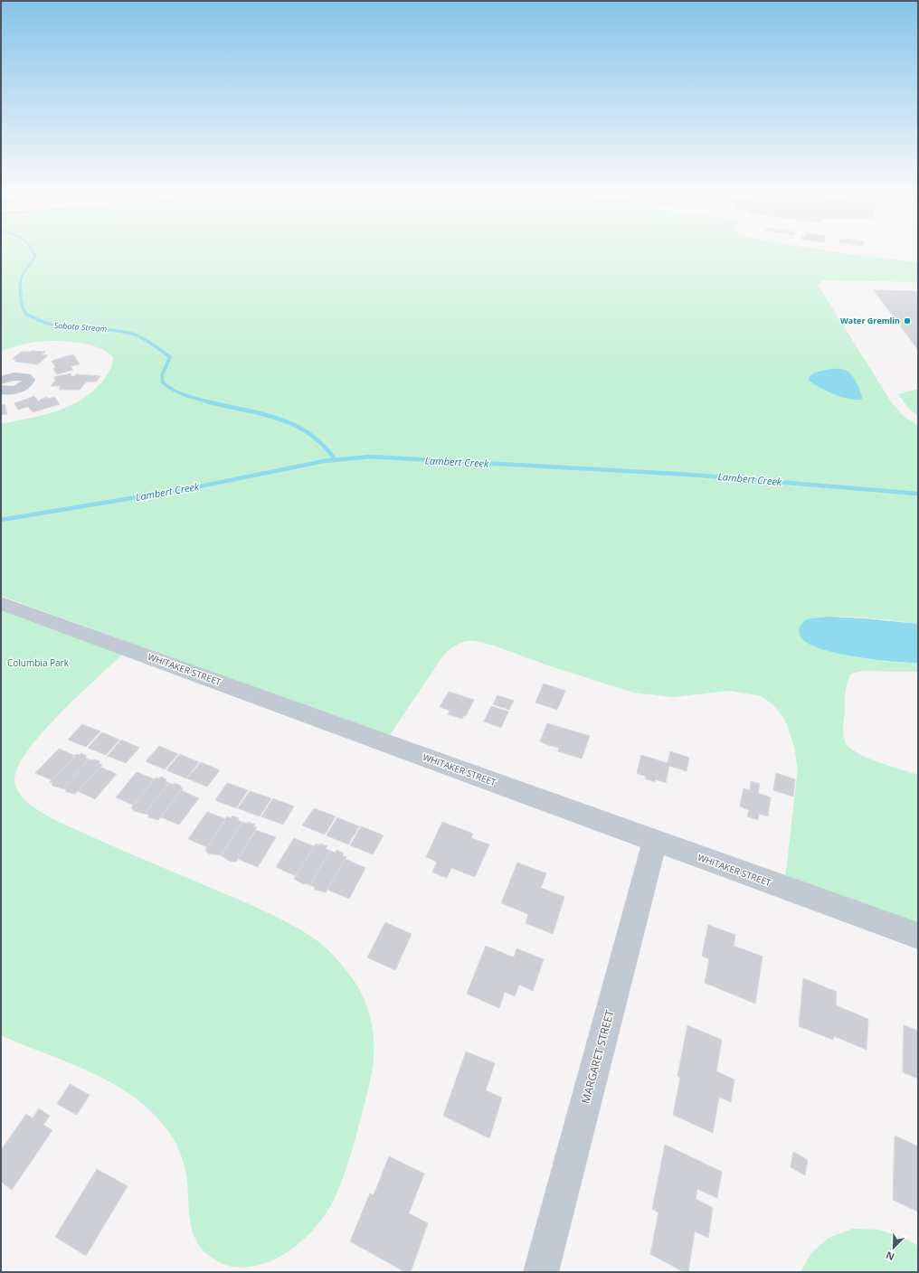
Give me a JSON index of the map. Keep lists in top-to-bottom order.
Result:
{
  "streets": {
    "street": ["WHITAKER STREET", "MARGARET STREET"]
  },
  "crossings": [
    ["WHITAKER STREET", "MARGARET STREET"]
  ],
  "water": ["Sobota Stream", "Lambert Creek"],
  "parks": ["Columbia Park"],
  "places": ["Water Gremlin"],
  "north": "bottom left"
}
